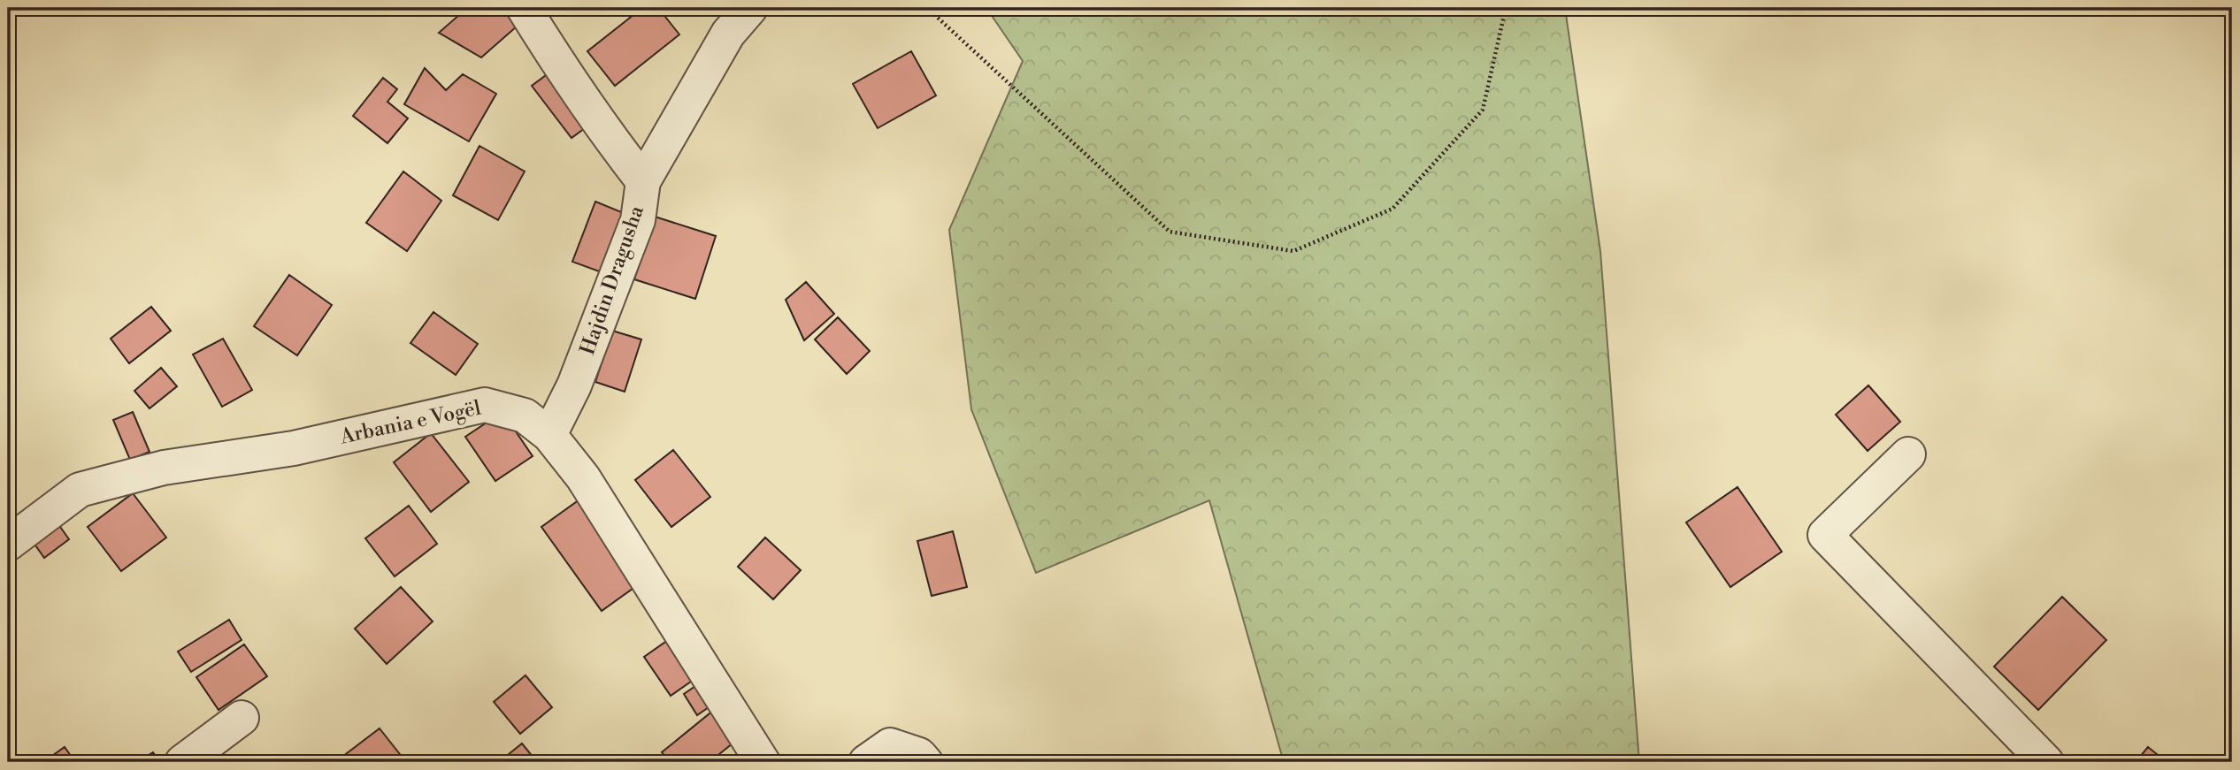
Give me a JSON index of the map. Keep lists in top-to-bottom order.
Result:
{
  "streets": {
    "street": ["Hajdin Dragusha", "Arbania e Vogël"]
  },
  "crossings": [
    ["Hajdin Dragusha", "Arbania e Vogël"]
  ]
}
